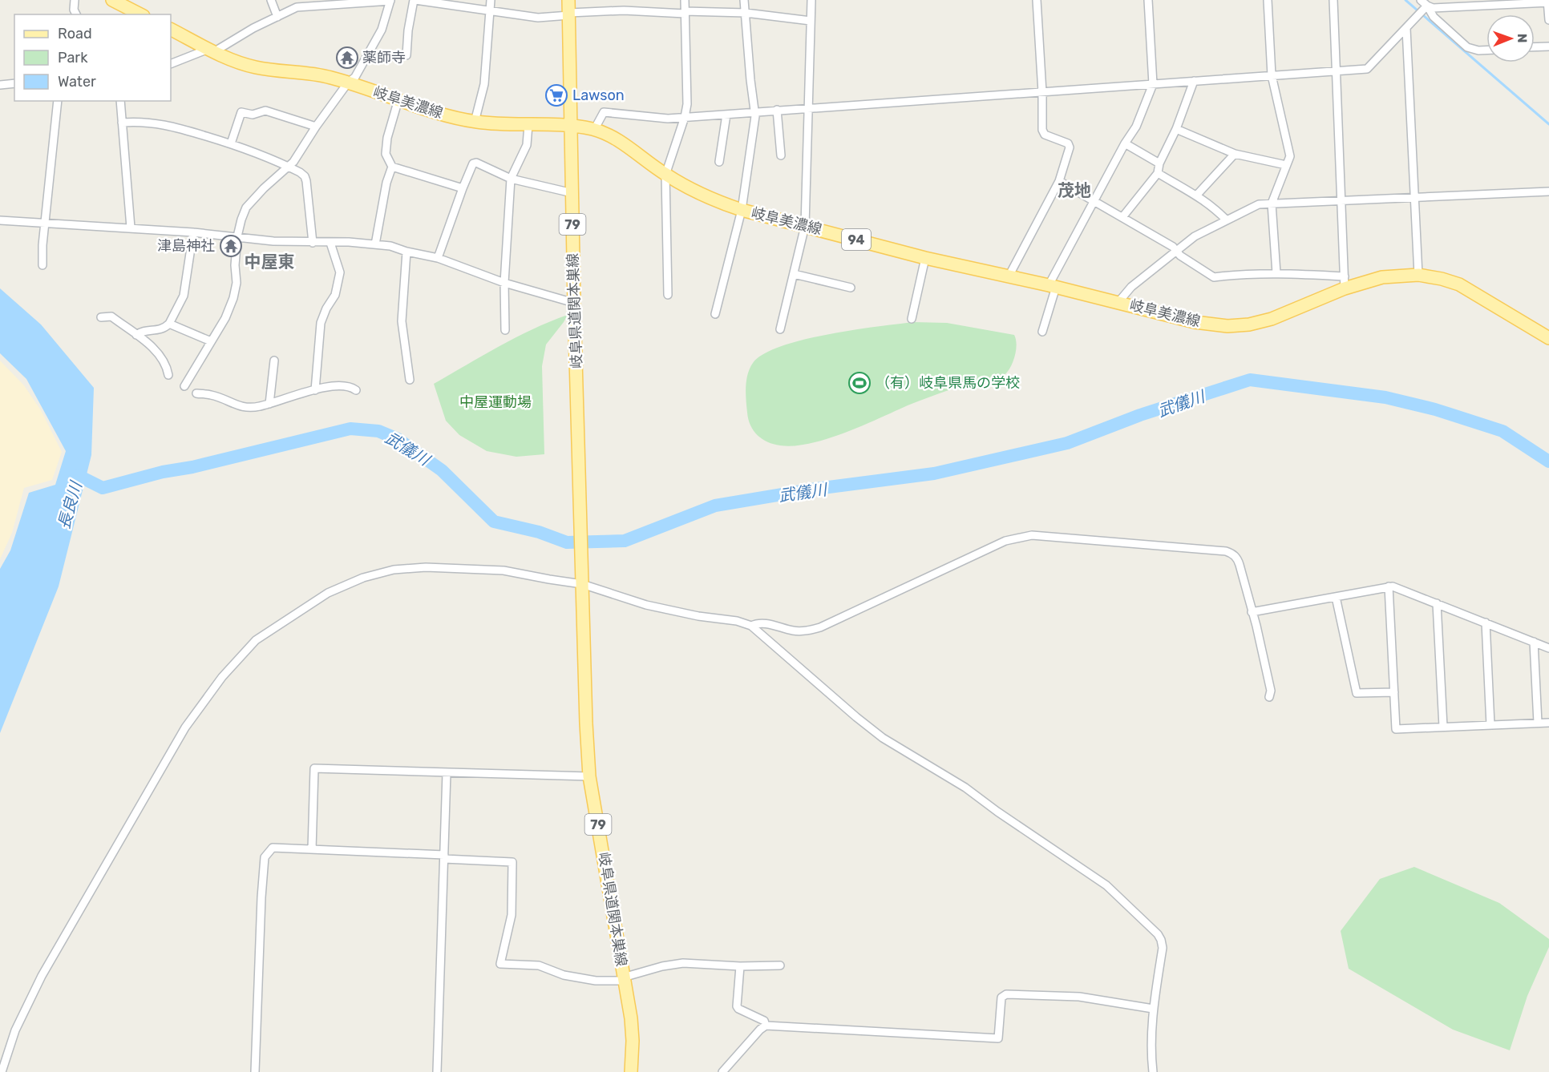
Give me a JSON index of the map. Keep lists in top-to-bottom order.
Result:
{
  "streets": {
    "main road": [
      "岐阜美濃線",
      "79",
      "94",
      "岐阜県道関本巣線"
    ]
  },
  "crossings": [
    ["岐阜美濃線", "岐阜県道関本巣線"]
  ],
  "districts": ["茂地", "中屋東"],
  "water": ["武儀川", "長良川"],
  "parks": ["中屋運動場"],
  "places": {
    "temple": ["薬師寺", "津島神社"],
    "supermarket": ["Lawson"],
    "sports": ["（有）岐阜県馬の学校"]
  },
  "legend": ["Road", "Park", "Water"],
  "north": "right"
}
